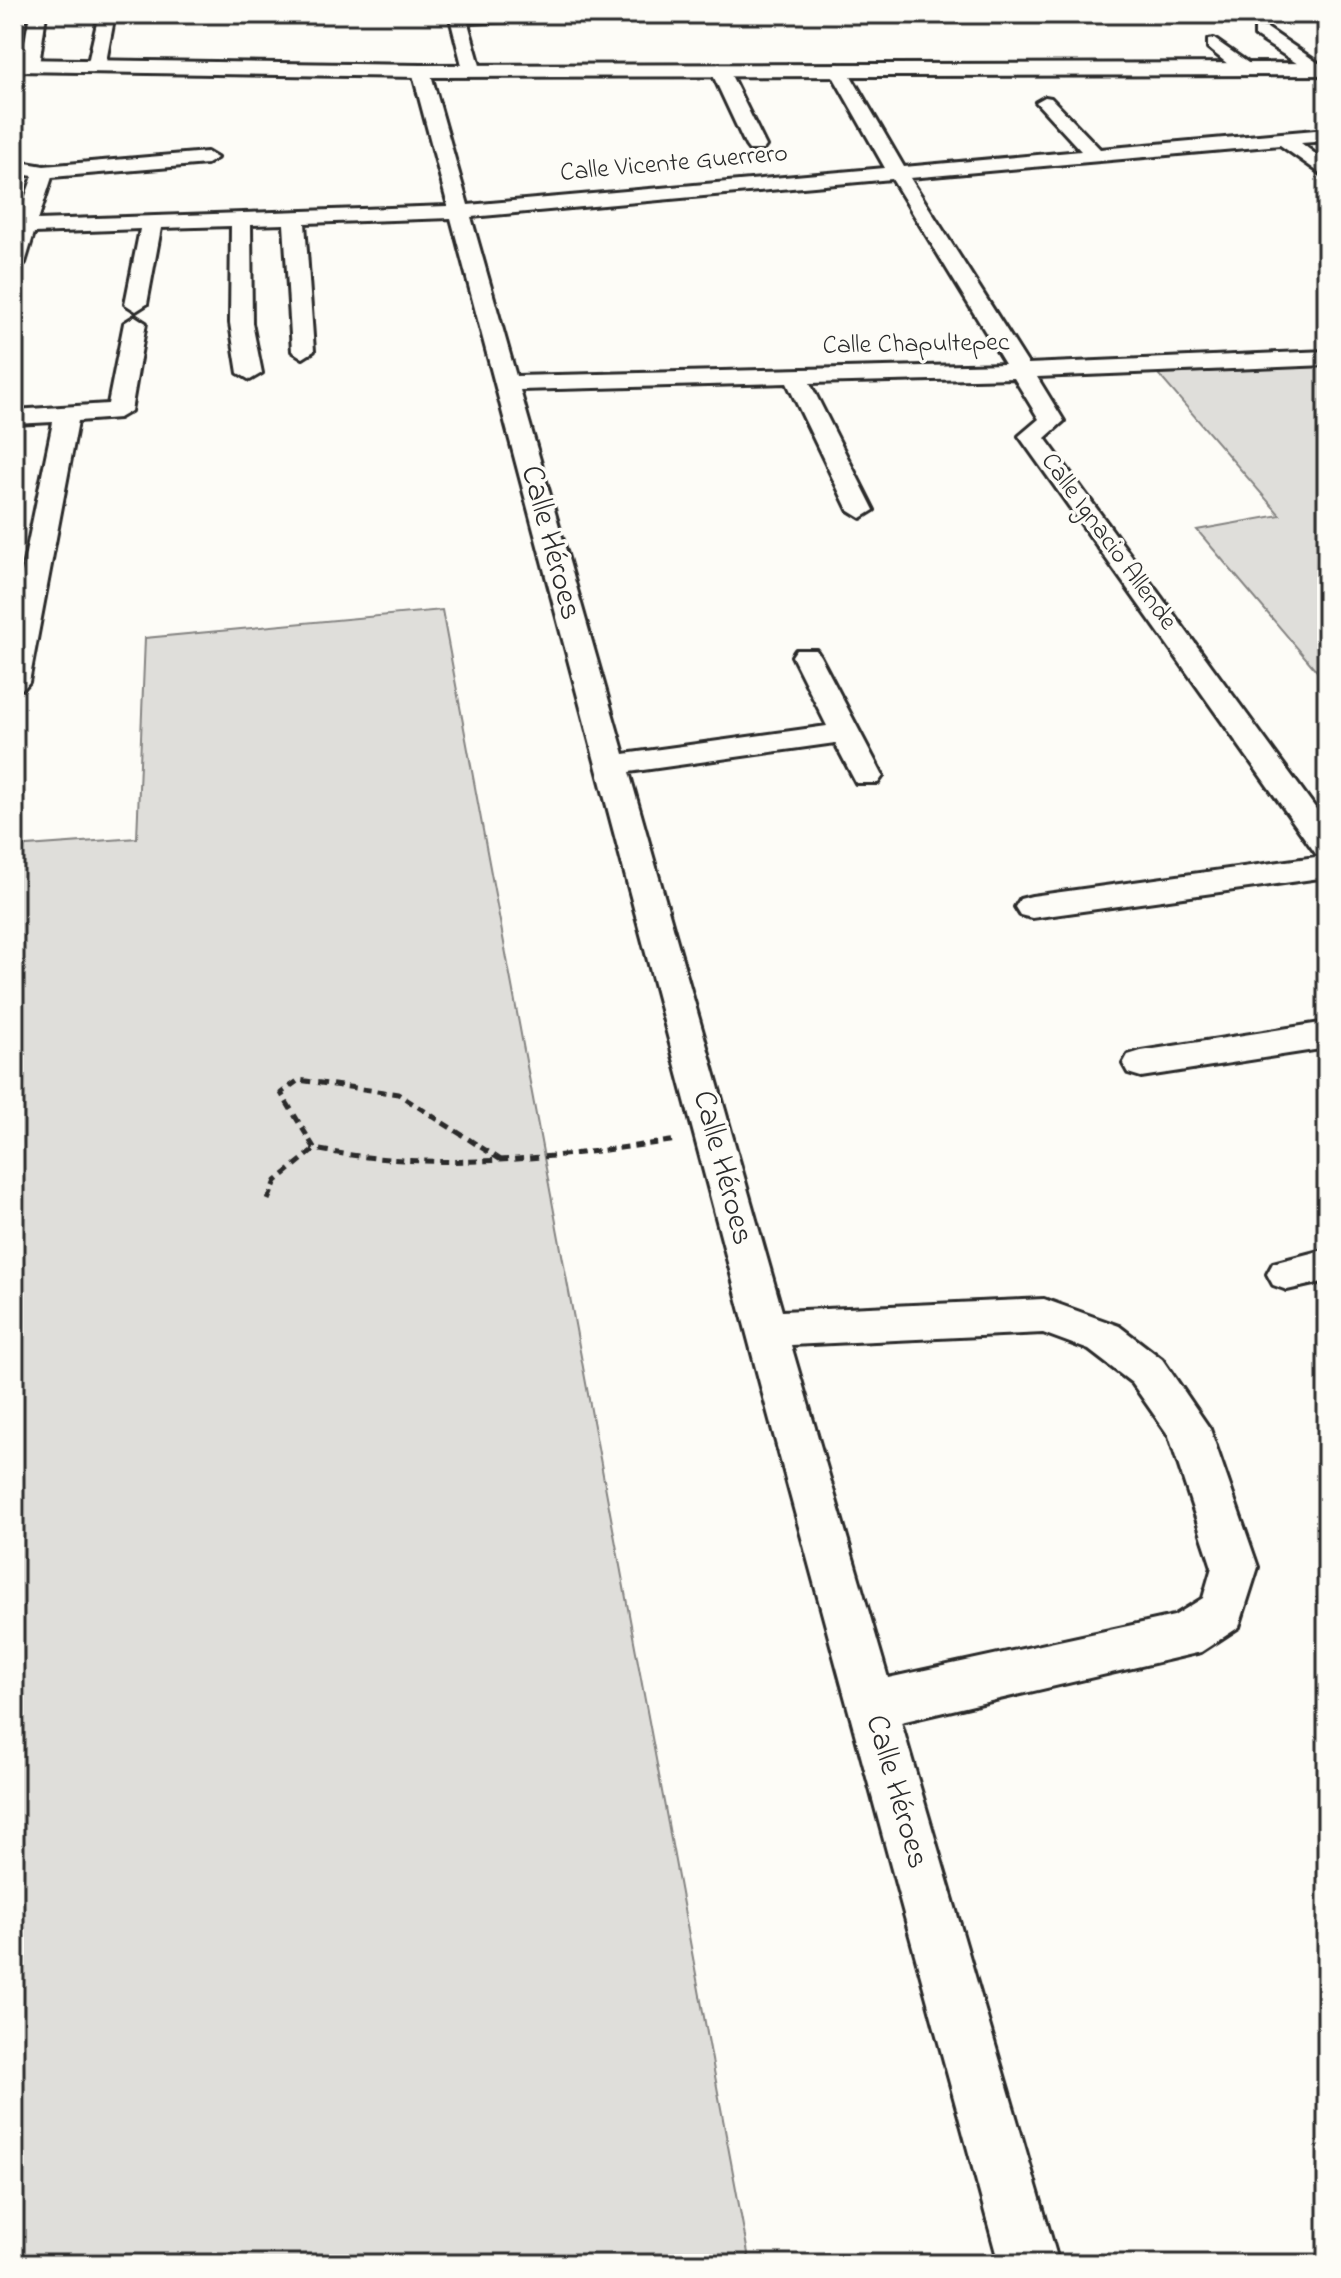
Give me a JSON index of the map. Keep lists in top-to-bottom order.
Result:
{
  "streets": {
    "street": [
      "Calle Vicente Guerrero",
      "Calle Chapultepec",
      "Calle Ignacio Allende",
      "Calle Héroes"
    ]
  },
  "crossings": [
    ["Calle Vicente Guerrero", "Calle Ignacio Allende"],
    ["Calle Vicente Guerrero", "Calle Héroes"],
    ["Calle Chapultepec", "Calle Ignacio Allende"],
    ["Calle Chapultepec", "Calle Héroes"]
  ]
}
